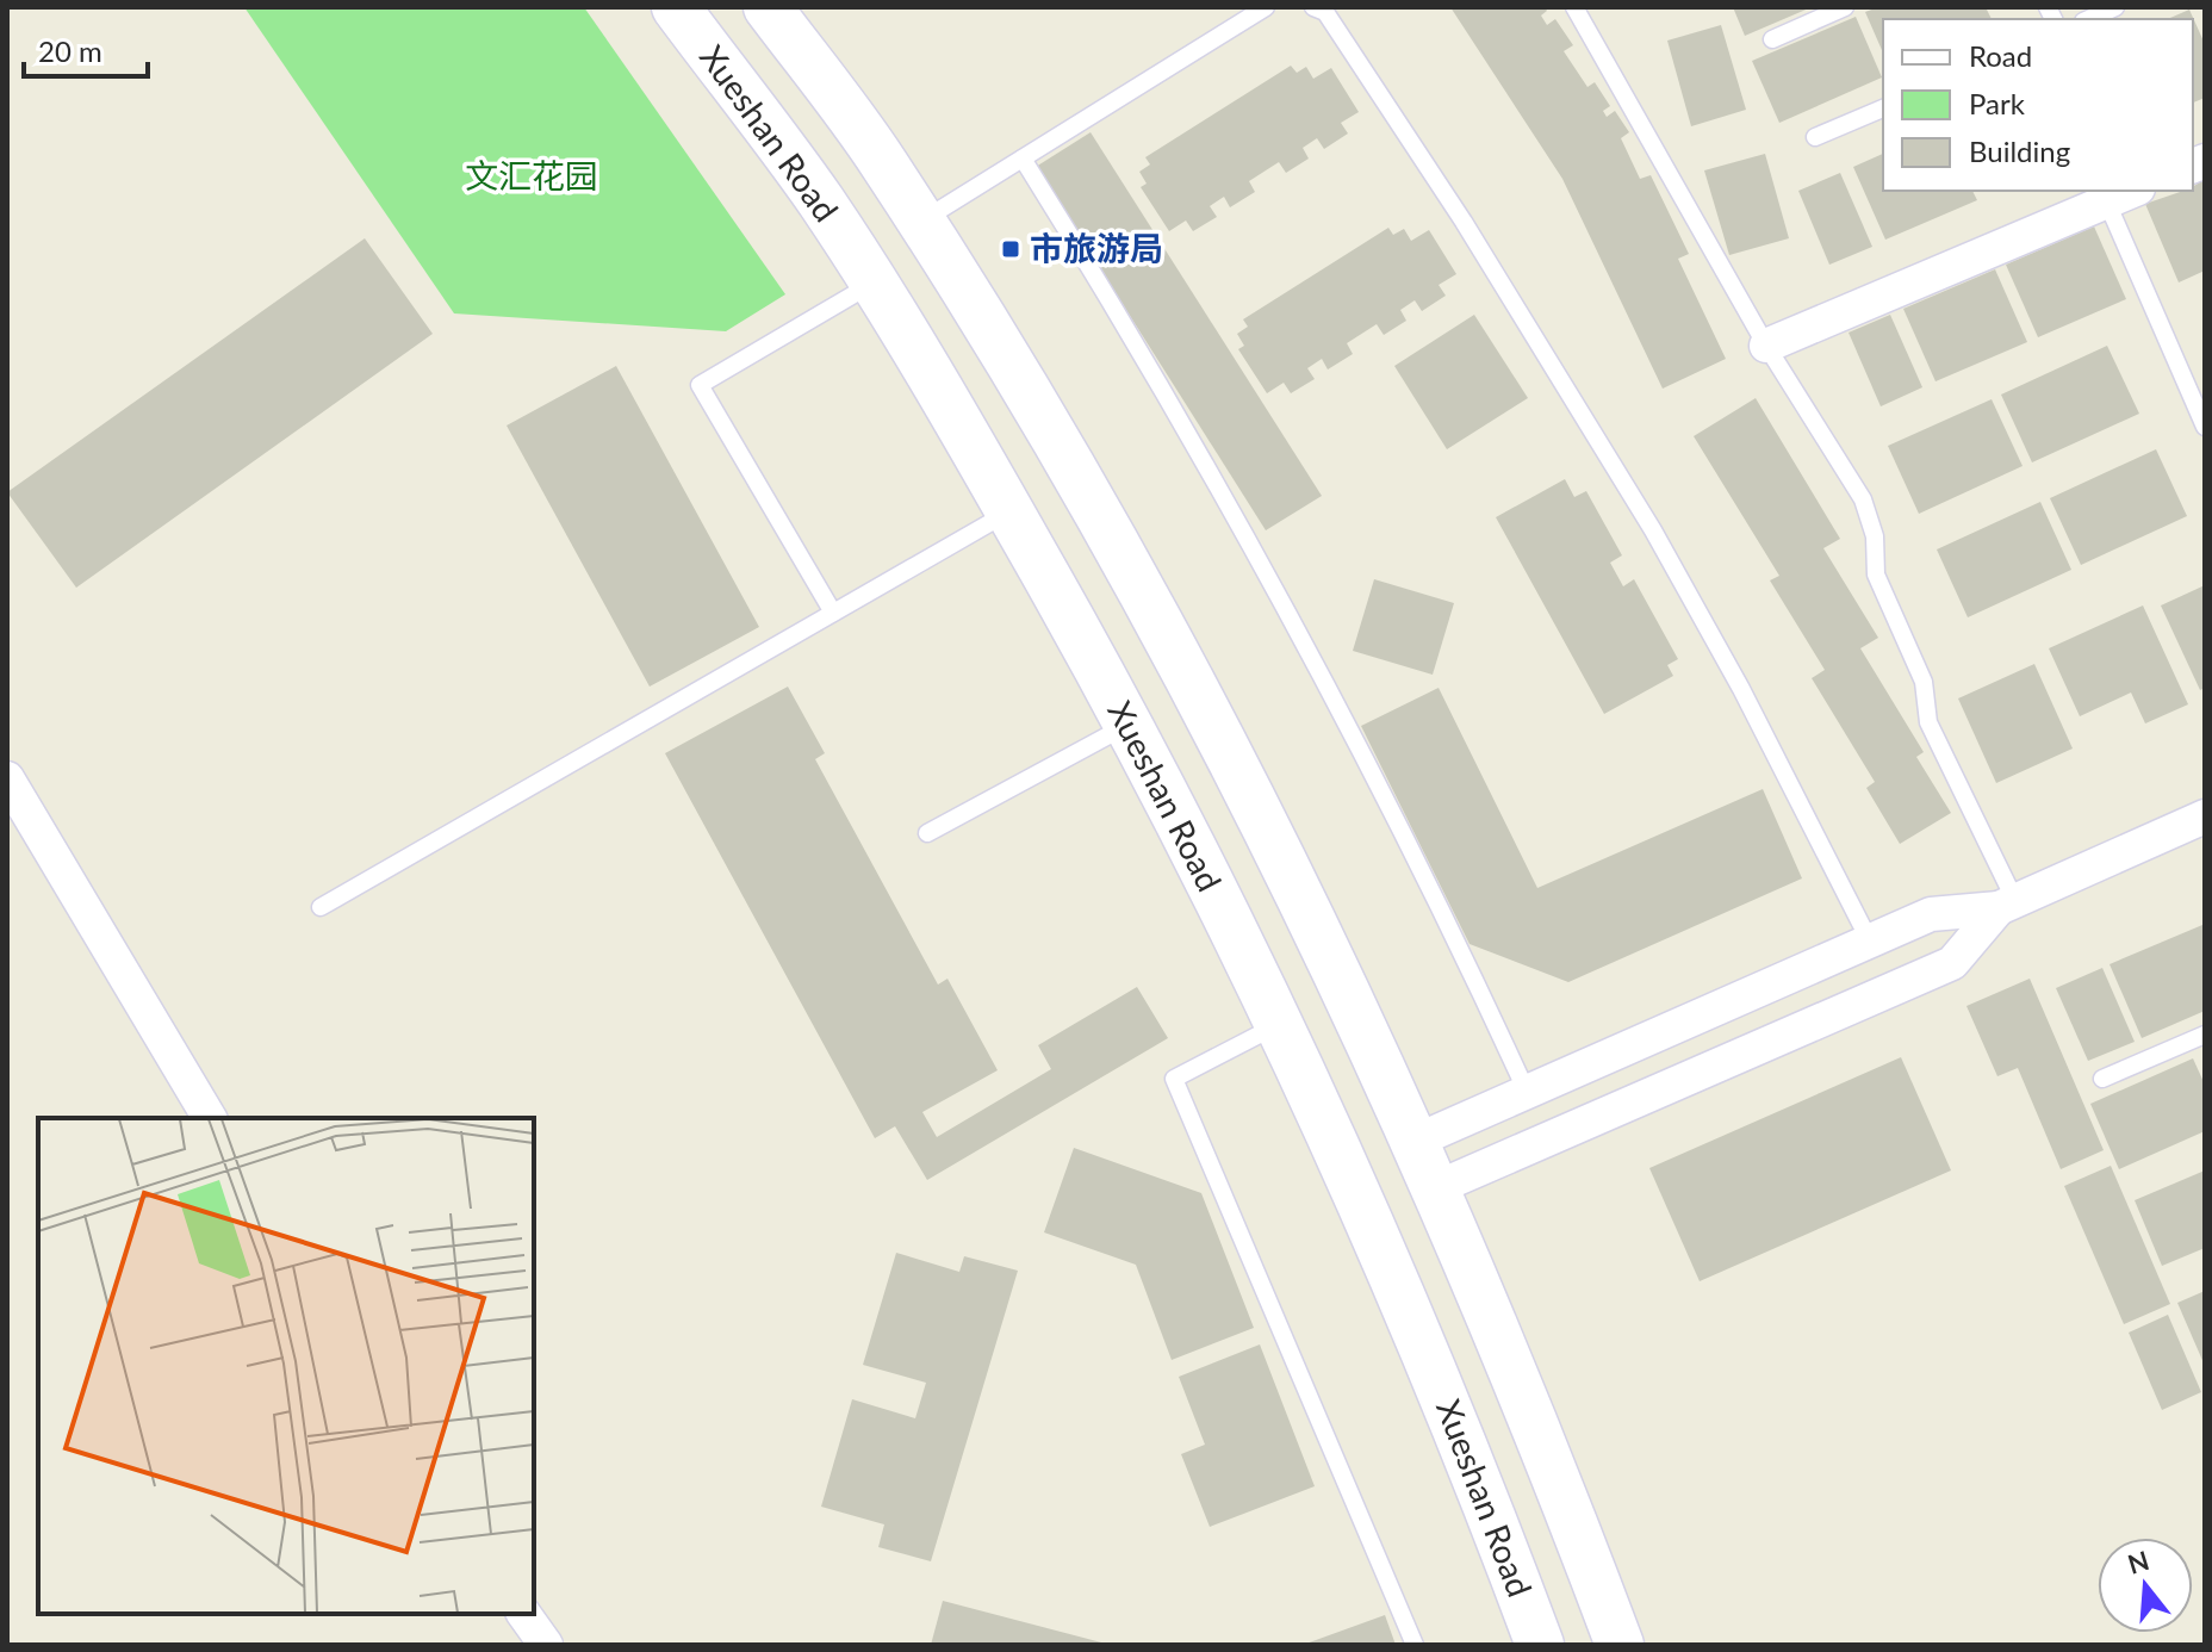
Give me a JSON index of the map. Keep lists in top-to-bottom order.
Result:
{
  "streets": {
    "main road": ["Xueshan Road"]
  },
  "parks": ["文汇花园"],
  "places": {
    "transit": ["市旅游局"]
  },
  "legend": ["Road", "Park", "Building"],
  "scale_bar": "20 m",
  "north": "top"
}
